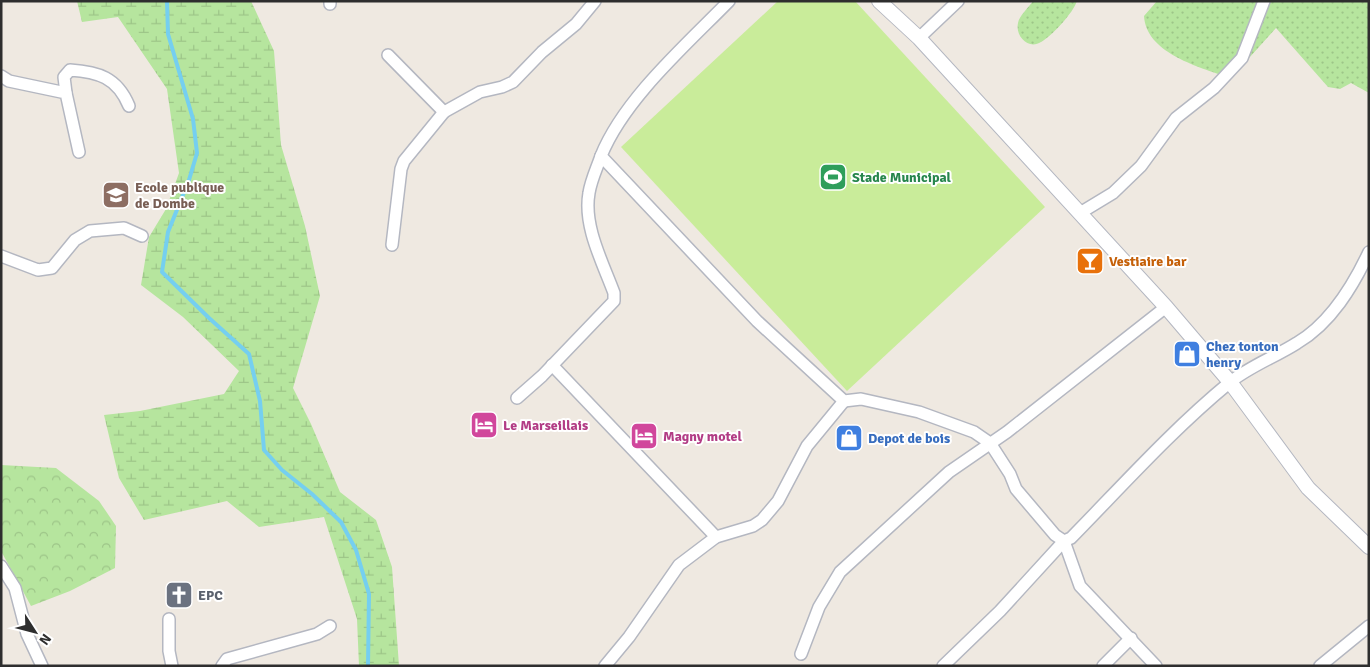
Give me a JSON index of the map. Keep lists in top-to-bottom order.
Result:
{
  "places": {
    "sports": ["Stade Municipal"],
    "school or university": ["Ecole publique de Dombe"],
    "bar": ["Vestiaire bar"],
    "shop": ["Chez tonton henry", "Depot de bois"],
    "hotel": ["Le Marseillais", "Magny motel"],
    "church": ["EPC"]
  },
  "north": "bottom right"
}
